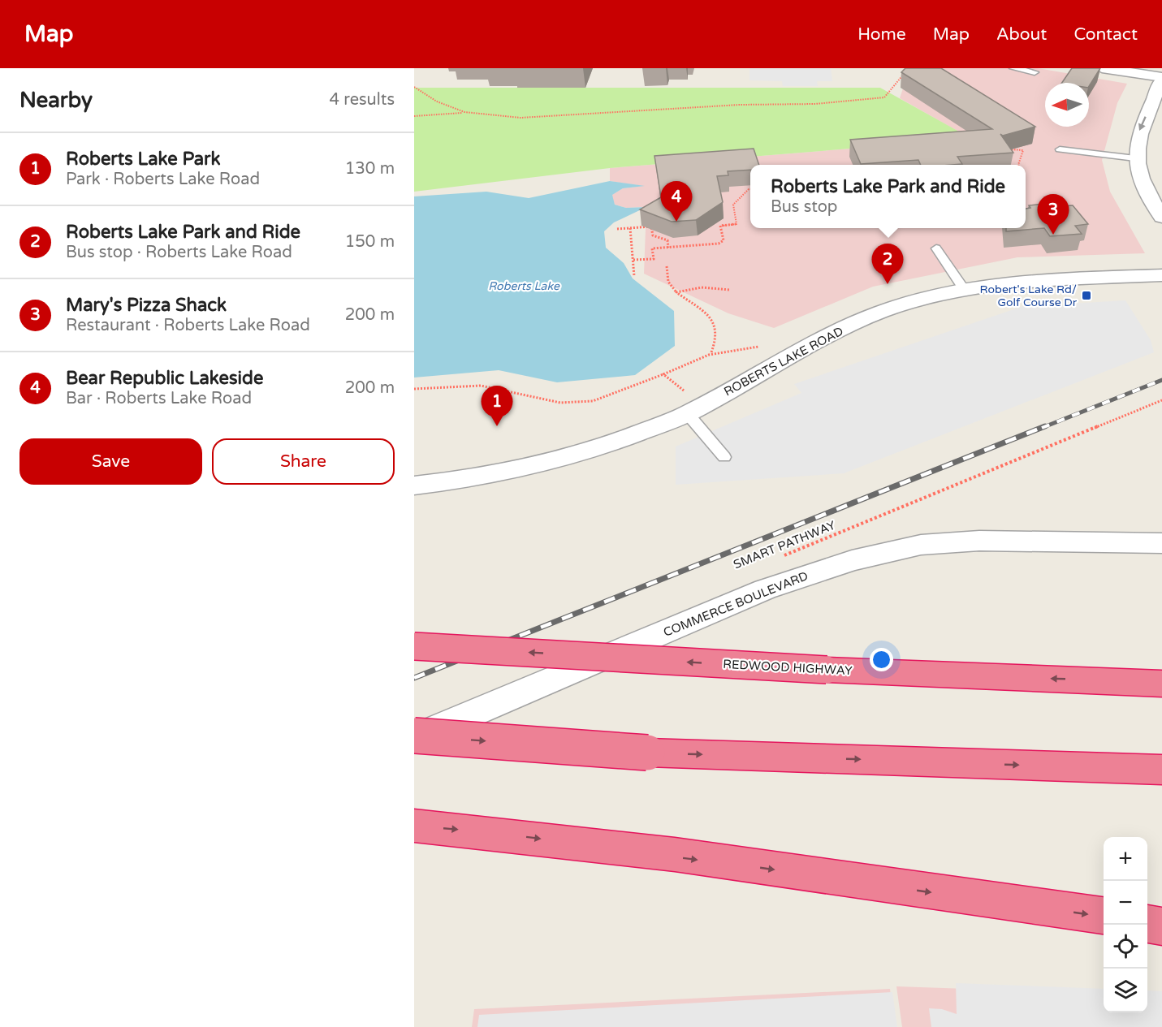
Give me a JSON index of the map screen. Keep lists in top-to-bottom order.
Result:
{
  "streets": {
    "highway": ["REDWOOD HIGHWAY"],
    "street": ["ROBERTS LAKE ROAD", "COMMERCE BOULEVARD"],
    "path": ["SMART PATHWAY"]
  },
  "water": ["Roberts Lake"],
  "places": {
    "transit": ["Robert's Lake Rd/ Golf Course Dr"]
  },
  "north": "left",
  "page": {
    "header": "Map",
    "nav": [
      "Home",
      "Map",
      "About",
      "Contact"
    ],
    "heading": ["Nearby", "4 results"],
    "list": [
      {
        "mark": "1",
        "name": "Roberts Lake Park",
        "note": "Park · Roberts Lake Road",
        "value": "130 m"
      },
      {
        "mark": "2",
        "name": "Roberts Lake Park and Ride",
        "note": "Bus stop · Roberts Lake Road",
        "value": "150 m"
      },
      {
        "mark": "3",
        "name": "Mary's Pizza Shack",
        "note": "Restaurant · Roberts Lake Road",
        "value": "200 m"
      },
      {
        "mark": "4",
        "name": "Bear Republic Lakeside",
        "note": "Bar · Roberts Lake Road",
        "value": "200 m"
      }
    ],
    "popup": ["Roberts Lake Park and Ride", "Bus stop"],
    "pins": [
      "4",
      "3",
      "2",
      "1"
    ],
    "buttons": ["Save", "Share"],
    "map_buttons": ["+", "−"]
  }
}
